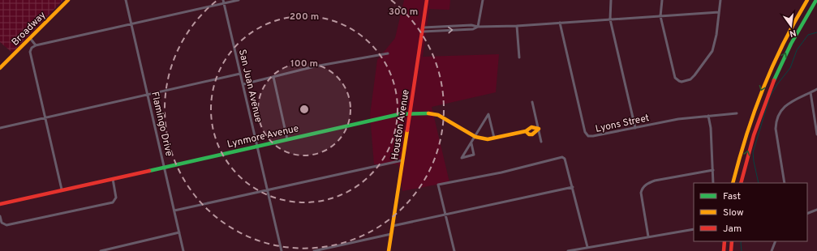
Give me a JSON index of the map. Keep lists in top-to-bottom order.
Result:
{
  "streets": {
    "main road": ["Broadway", "Houston Avenue", "Lynmore Avenue"],
    "street": ["San Juan Avenue", "Lyons Street", "Flamingo Drive"]
  },
  "crossings": [
    ["San Juan Avenue", "Lynmore Avenue"],
    ["Flamingo Drive", "Lynmore Avenue"],
    ["Houston Avenue", "Lynmore Avenue"]
  ],
  "legend": ["Fast", "Slow", "Jam"],
  "north": "bottom",
  "rings": ["300 m", "200 m", "100 m"]
}
